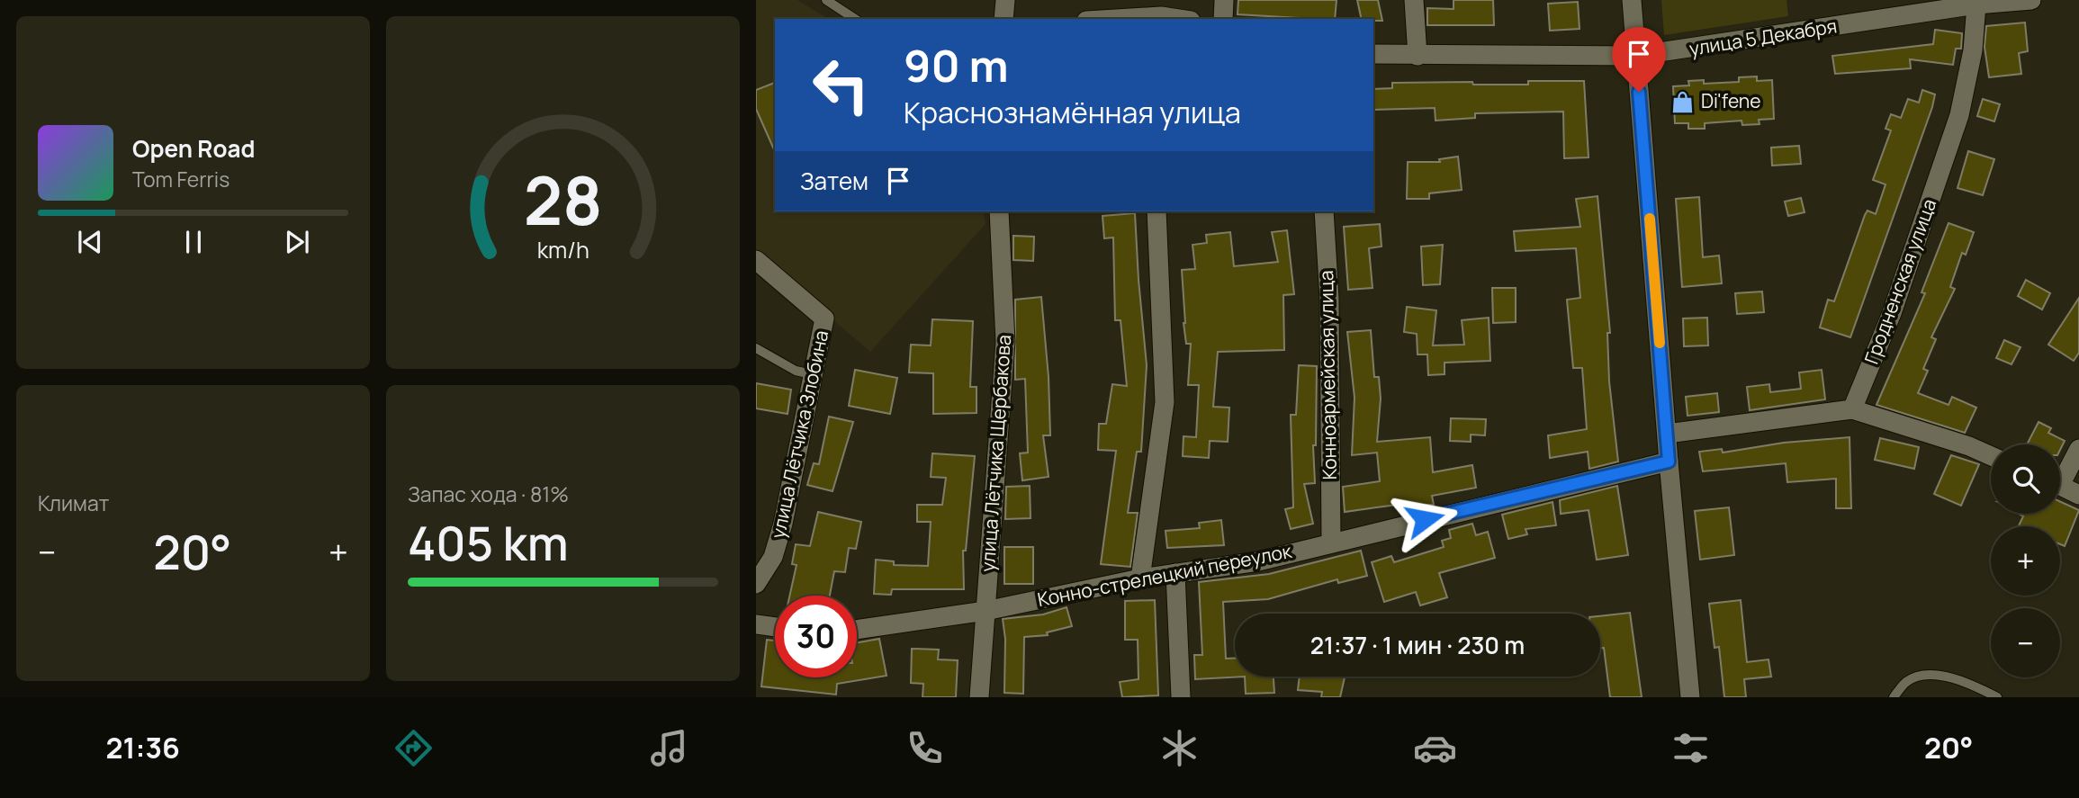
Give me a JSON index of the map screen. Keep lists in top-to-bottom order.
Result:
{
  "streets": {
    "street": [
      "улица 5 Декабря",
      "Гродненская улица",
      "Конноармейская улица",
      "улица Лётчика Злобина",
      "улица Лётчика Щербакова",
      "Конно-стрелецкий переулок"
    ]
  },
  "crossings": [
    ["улица 5 Декабря", "Гродненская улица"],
    ["Конноармейская улица", "Конно-стрелецкий переулок"],
    ["улица Лётчика Щербакова", "Конно-стрелецкий переулок"]
  ],
  "places": {
    "shop": ["Di'fene"]
  },
  "page": {
    "turn": ["90 m", "Краснознамённая улица"],
    "song": ["Open Road", "Tom Ferris"],
    "then": "Затем",
    "tile": [
      "Климат",
      ["Запас хода · 81%", "405 km"]
    ],
    "map_buttons": ["+", "−"],
    "heat": ["−", "20°", "+"],
    "limit": "30",
    "trip": "21:37 · 1 мин · 230 m",
    "tabs": ["21:36", "20°"],
    "gauge": ["28", "km/h"]
  }
}
